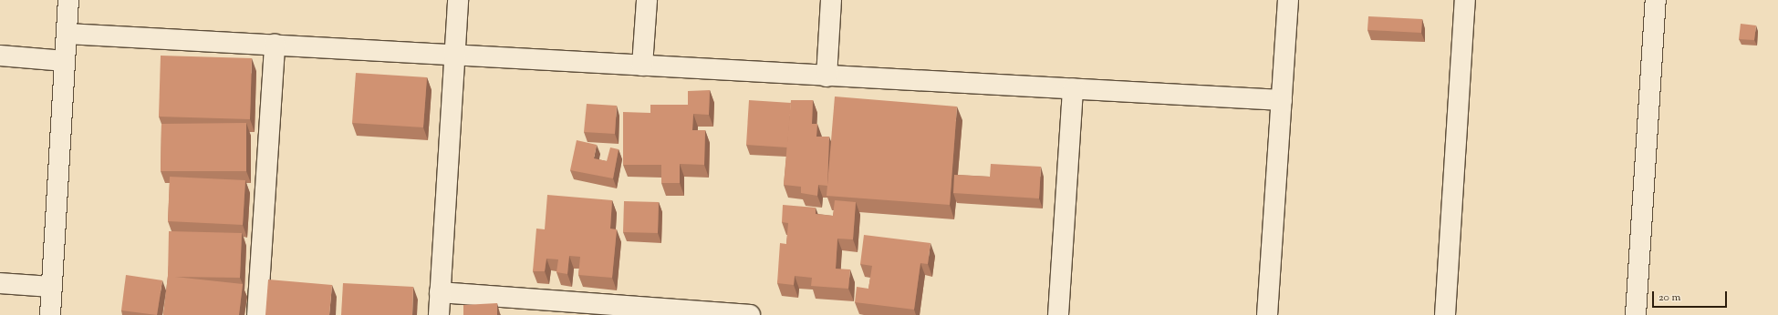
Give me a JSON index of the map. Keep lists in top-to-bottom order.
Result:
{
  "scale_bar": "20 m"
}
